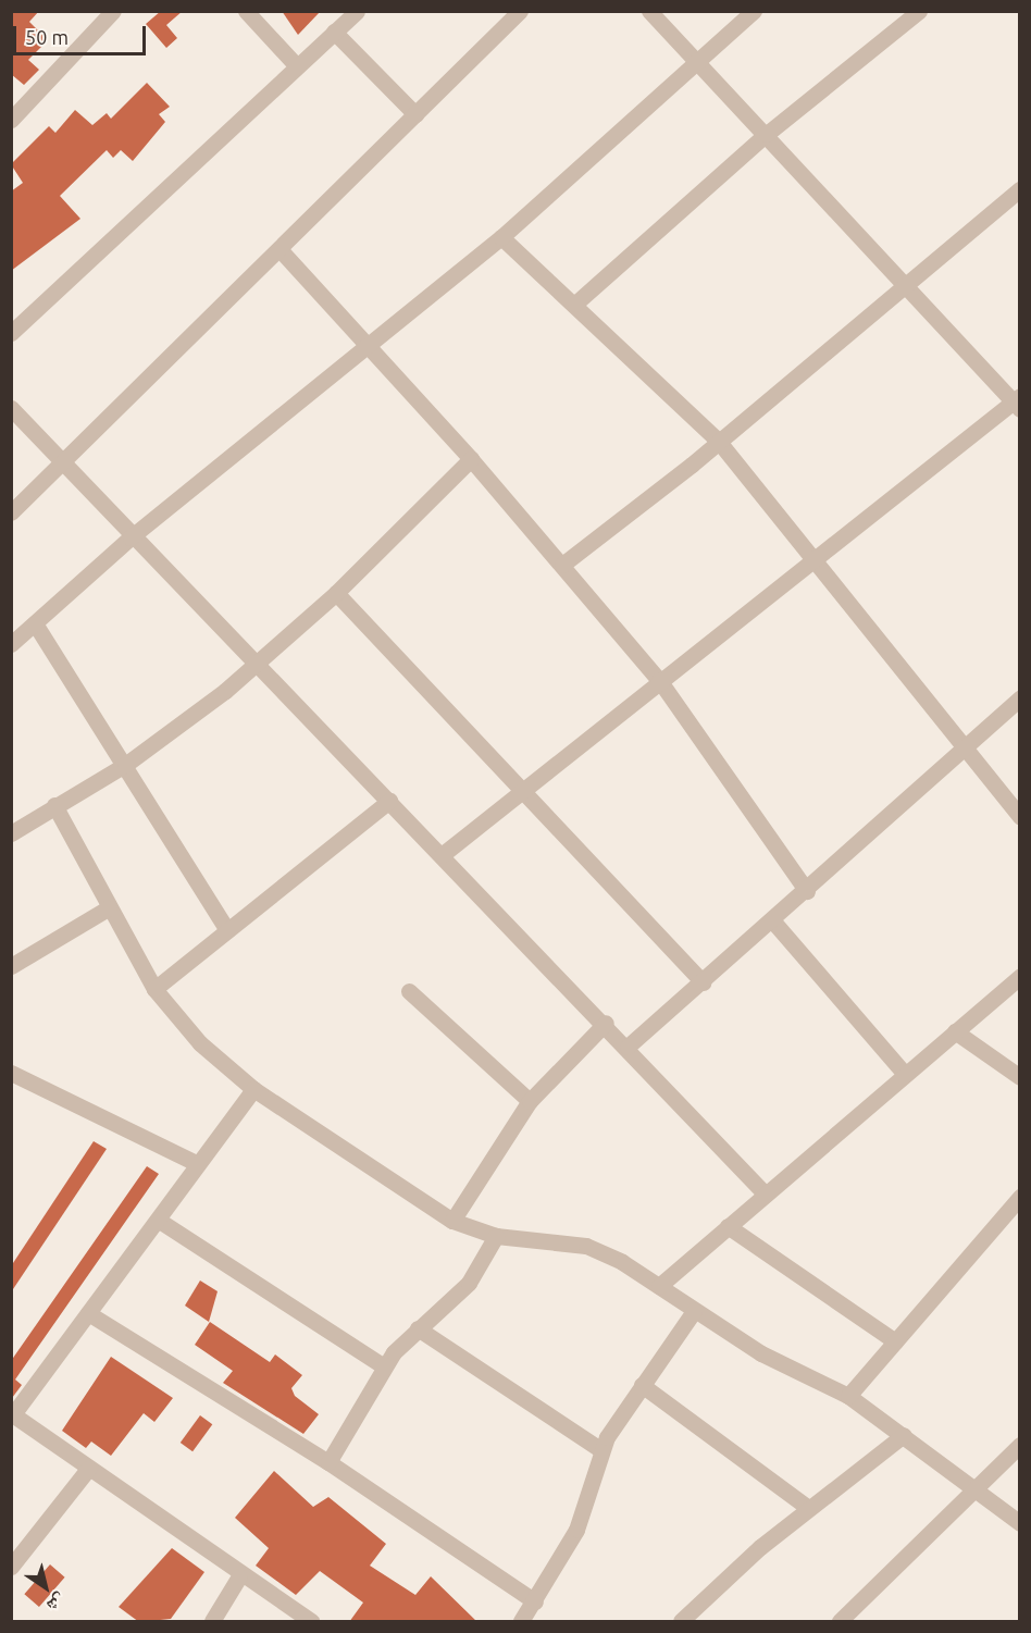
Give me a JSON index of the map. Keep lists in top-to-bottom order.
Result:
{
  "scale_bar": "50 m",
  "north": "bottom right"
}
